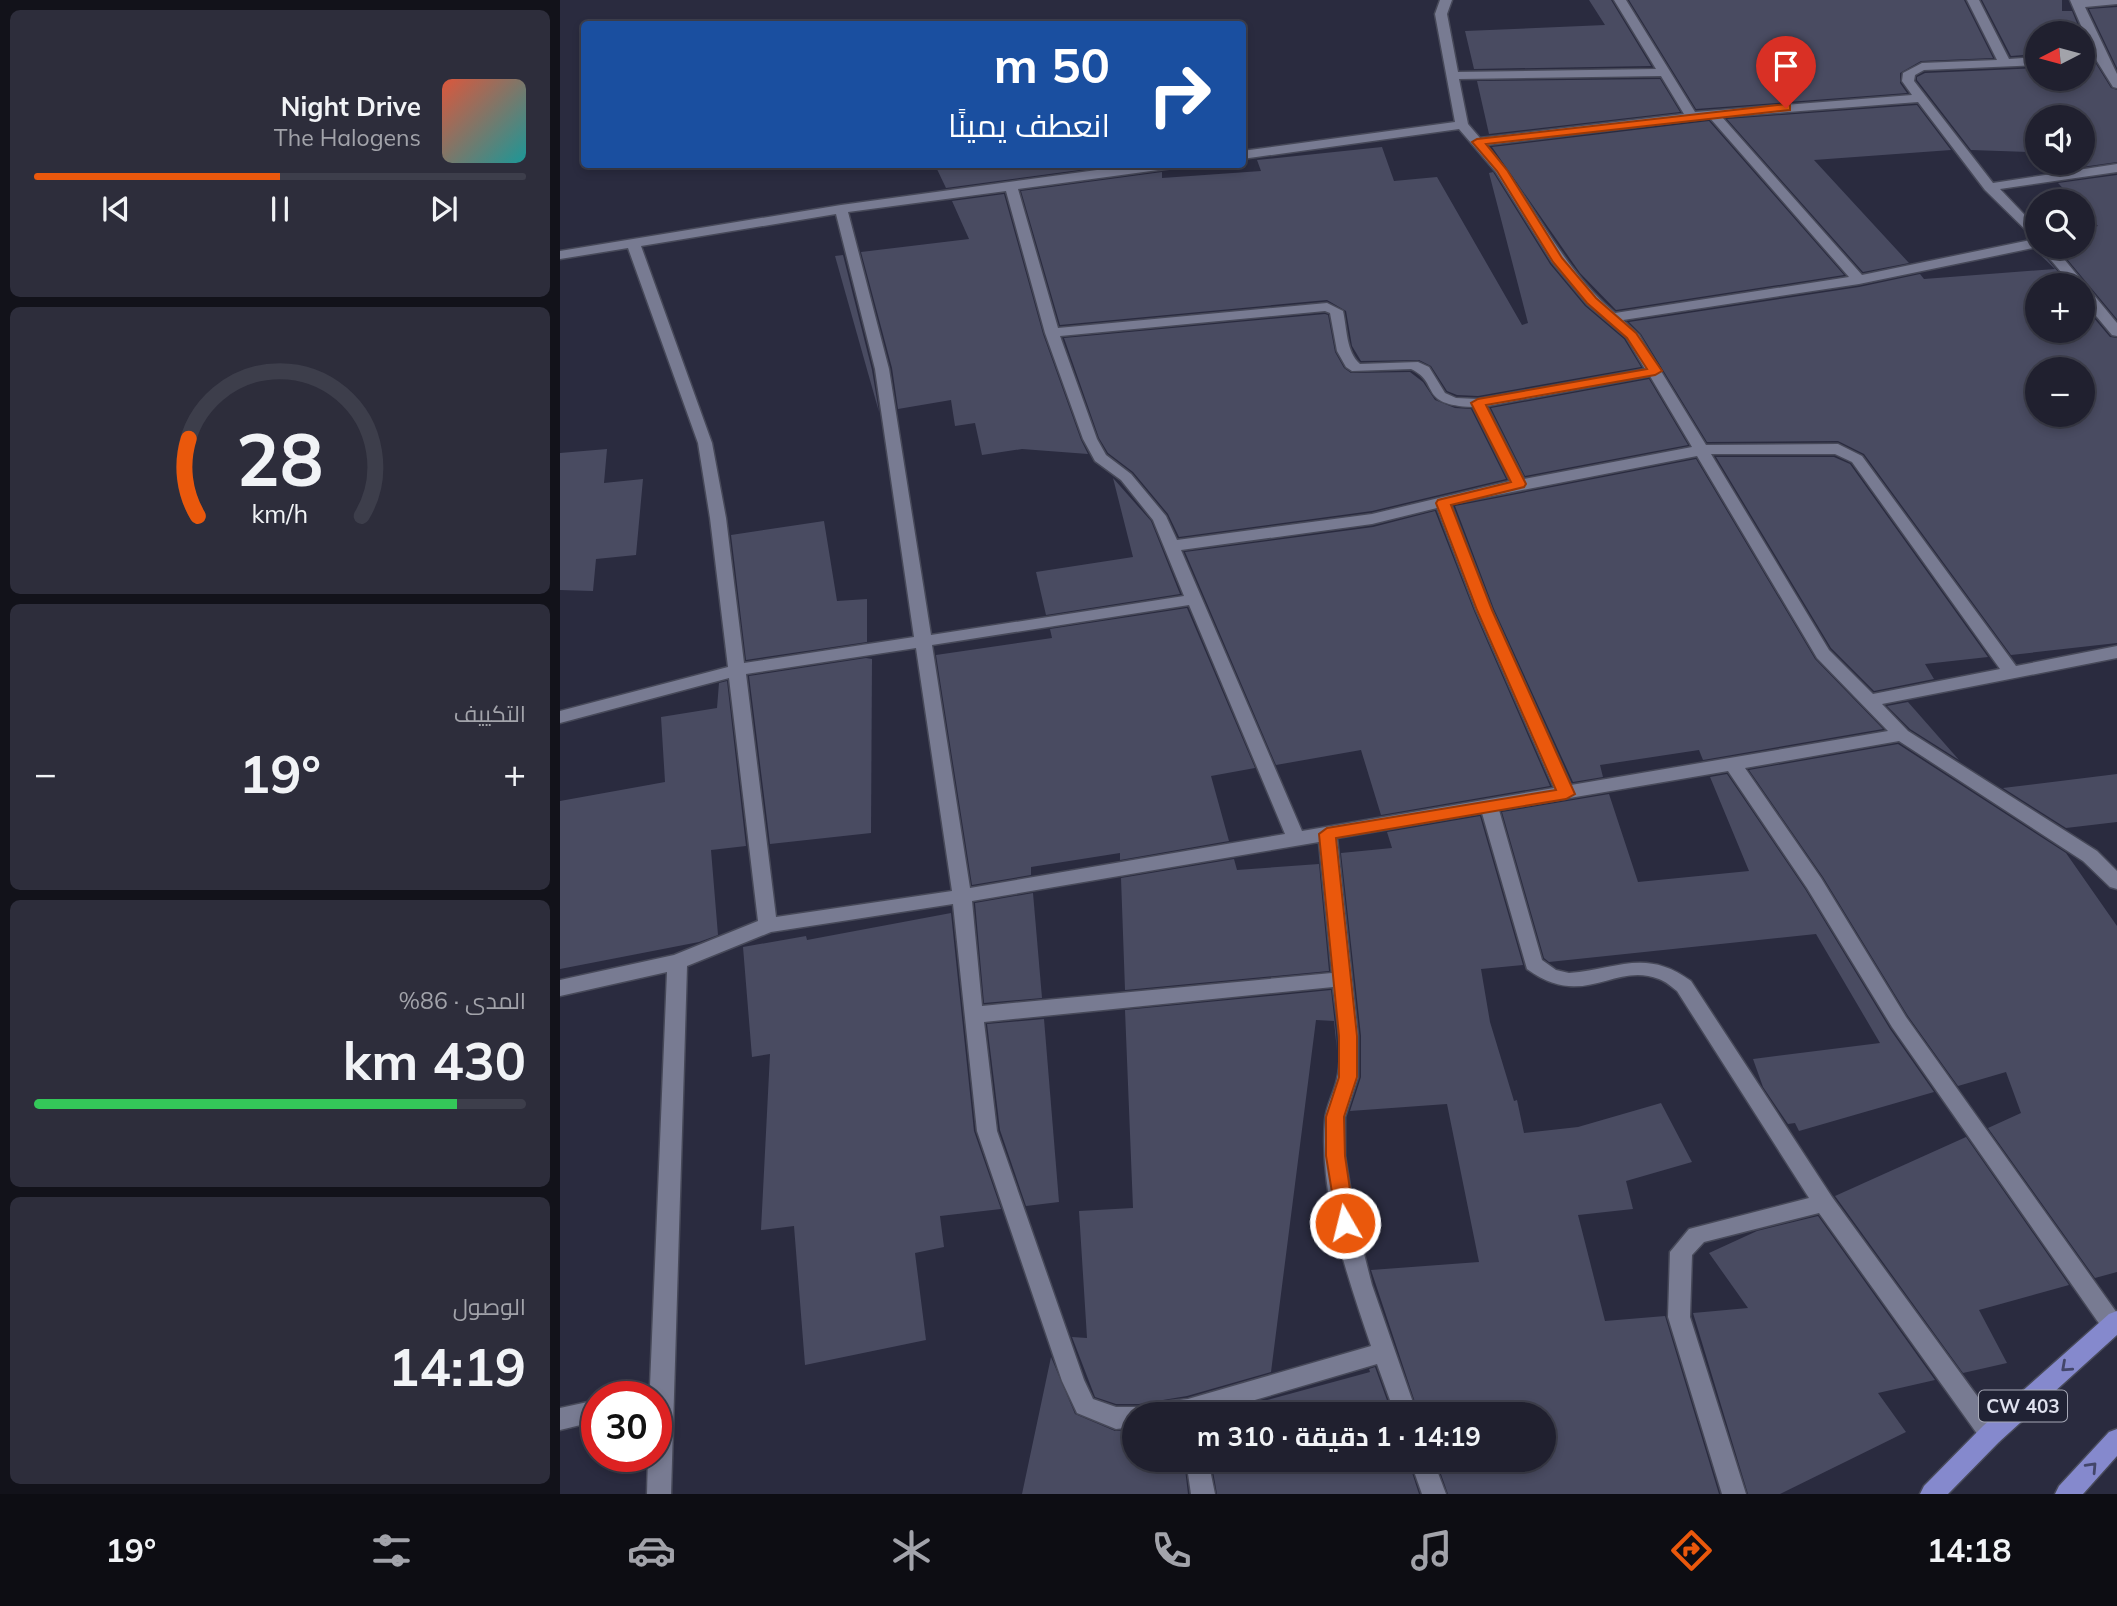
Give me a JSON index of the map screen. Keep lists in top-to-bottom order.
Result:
{
  "streets": {
    "main road": ["CW 403"]
  },
  "north": "left",
  "page": {
    "map_buttons": ["+", "−"],
    "turn": ["50 m", "انعطف يمينًا"],
    "song": ["Night Drive", "The Halogens"],
    "tile": [
      "التكييف",
      ["المدى · 86%", "430 km"],
      ["الوصول", "14:19"]
    ],
    "heat": ["−", "19°", "+"],
    "limit": "30",
    "trip": "14:19 · 1 دقيقة · 310 m",
    "tabs": ["14:18", "19°"],
    "gauge": ["28", "km/h"]
  }
}
